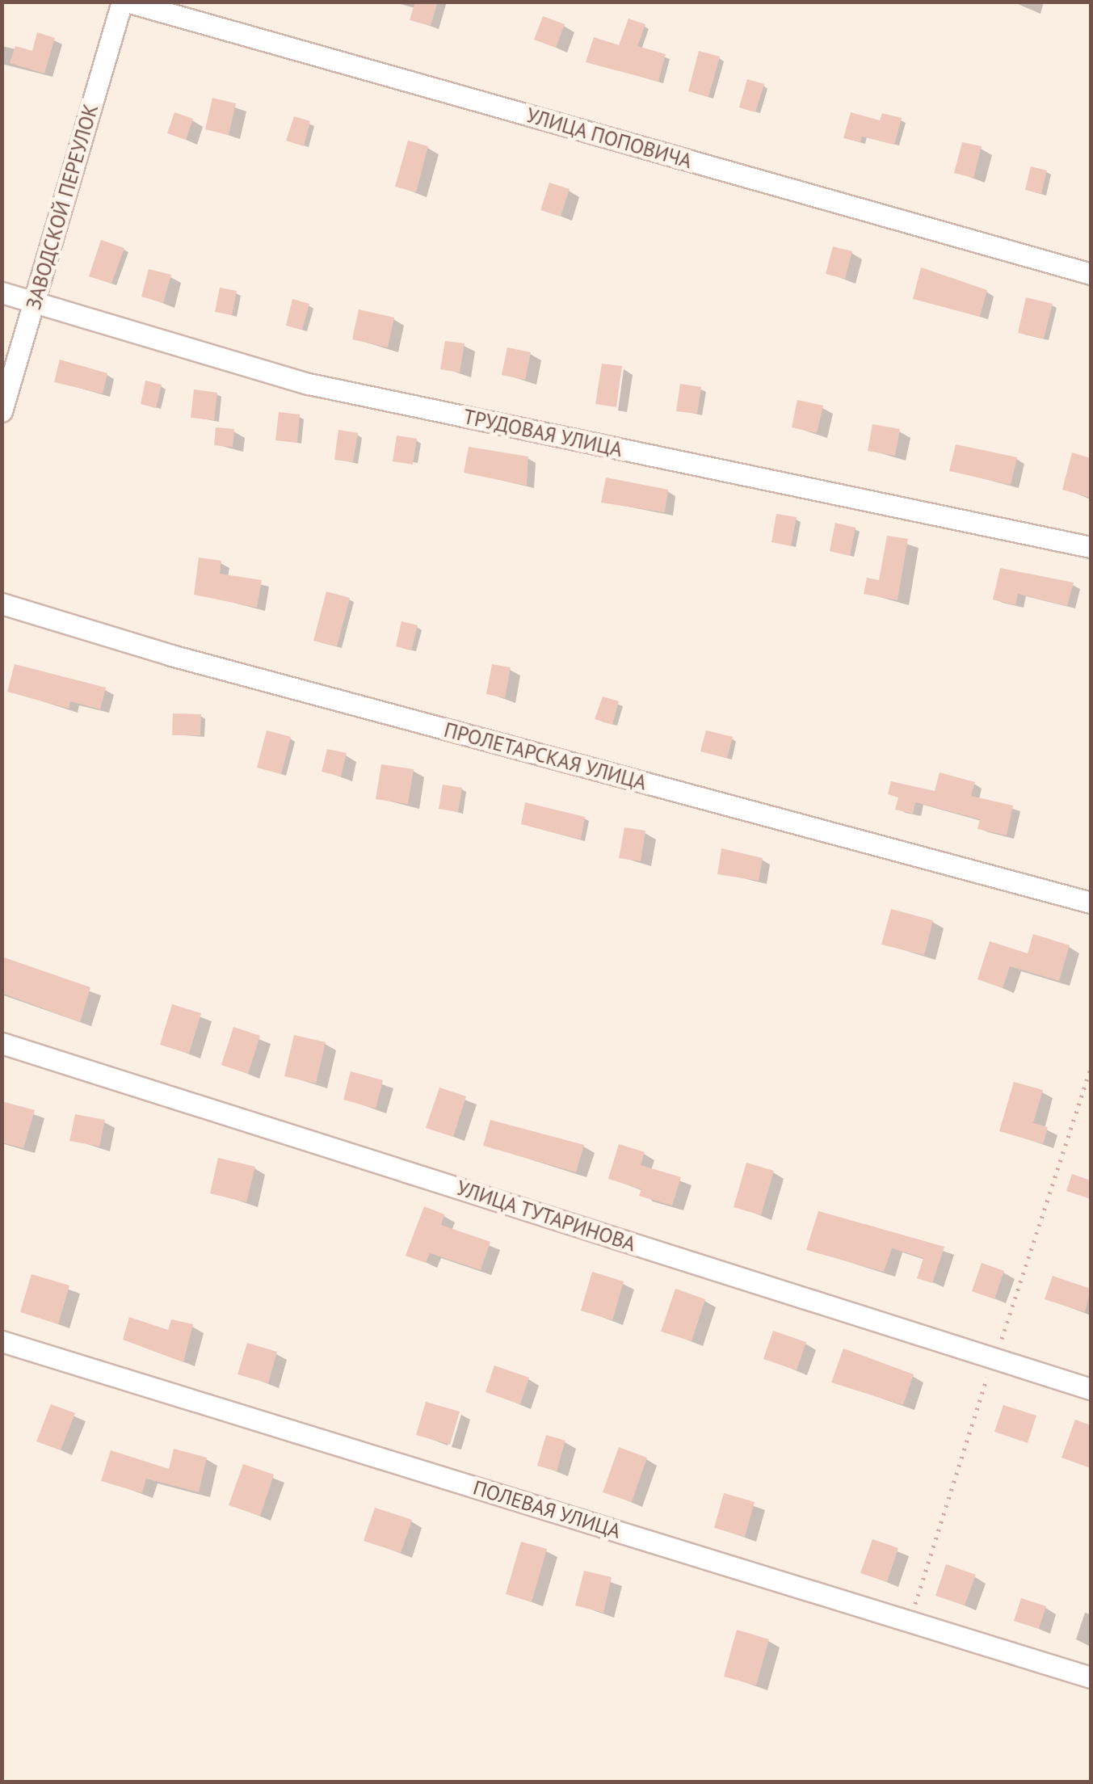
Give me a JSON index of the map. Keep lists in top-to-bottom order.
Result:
{
  "streets": {
    "street": [
      "УЛИЦА ПОПОВИЧА",
      "ЗАВОДСКОЙ ПЕРЕУЛОК",
      "ТРУДОВАЯ УЛИЦА",
      "ПРОЛЕТАРСКАЯ УЛИЦА",
      "УЛИЦА ТУТАРИНОВА",
      "ПОЛЕВАЯ УЛИЦА"
    ]
  },
  "crossings": [
    ["УЛИЦА ПОПОВИЧА", "ЗАВОДСКОЙ ПЕРЕУЛОК"],
    ["ЗАВОДСКОЙ ПЕРЕУЛОК", "ТРУДОВАЯ УЛИЦА"]
  ]
}
